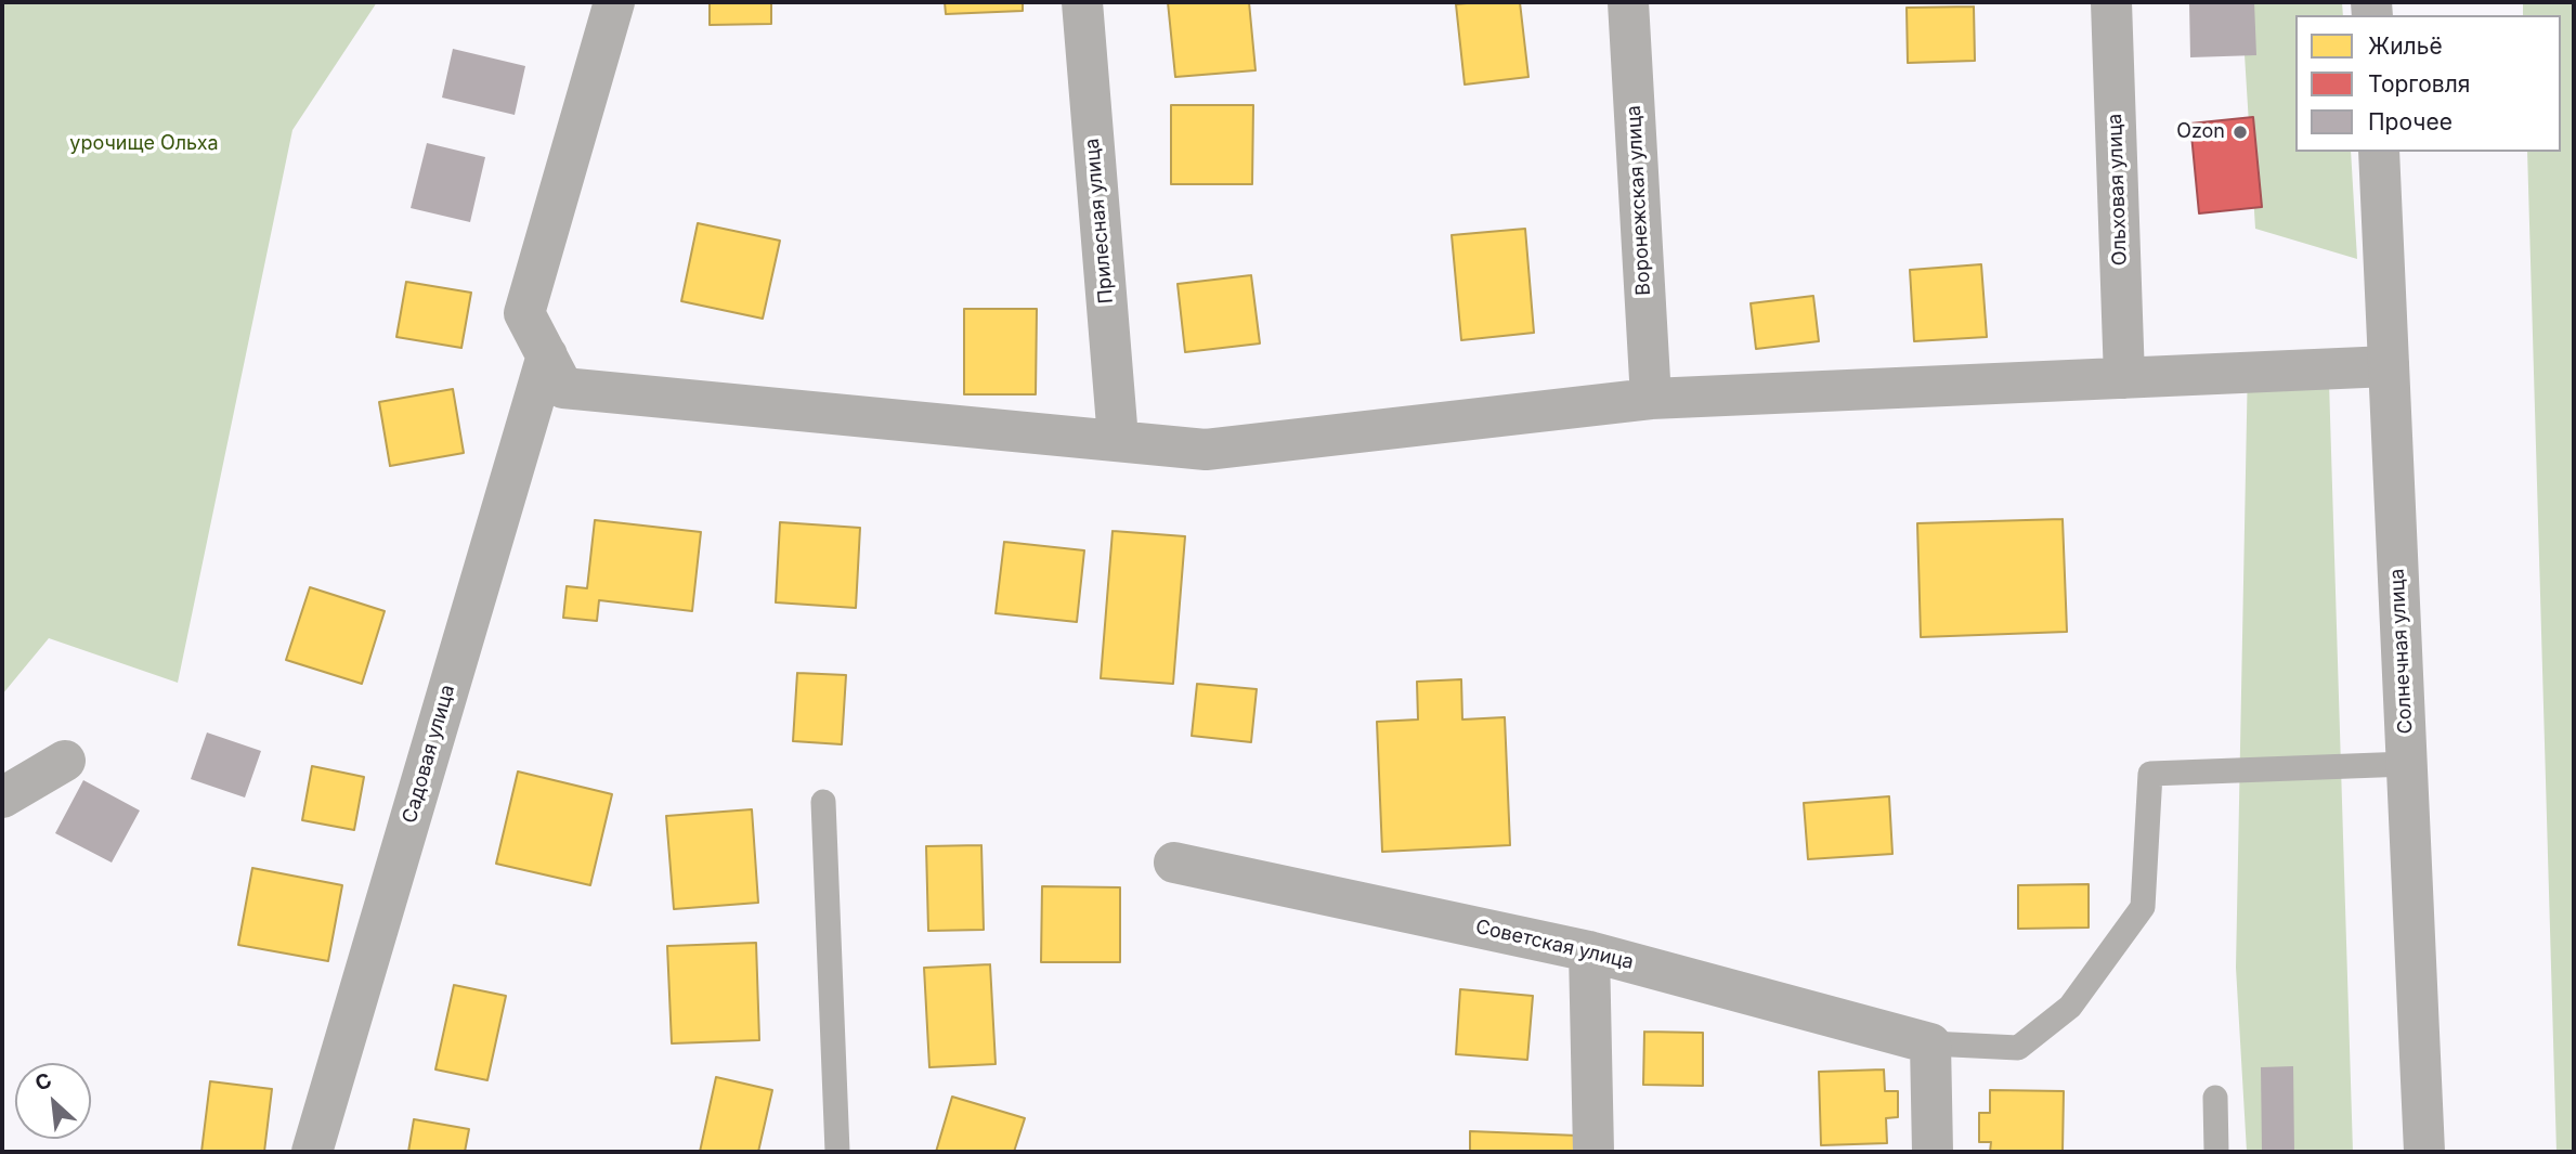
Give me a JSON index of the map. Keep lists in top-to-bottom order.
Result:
{
  "streets": {
    "street": [
      "Ольховая улица",
      "Воронежская улица",
      "Прилесная улица",
      "Солнечная улица",
      "Садовая улица",
      "Советская улица"
    ]
  },
  "parks": ["урочище Ольха"],
  "places": ["Ozon"],
  "legend": ["Жильё", "Торговля", "Прочее"],
  "north": "top left"
}
